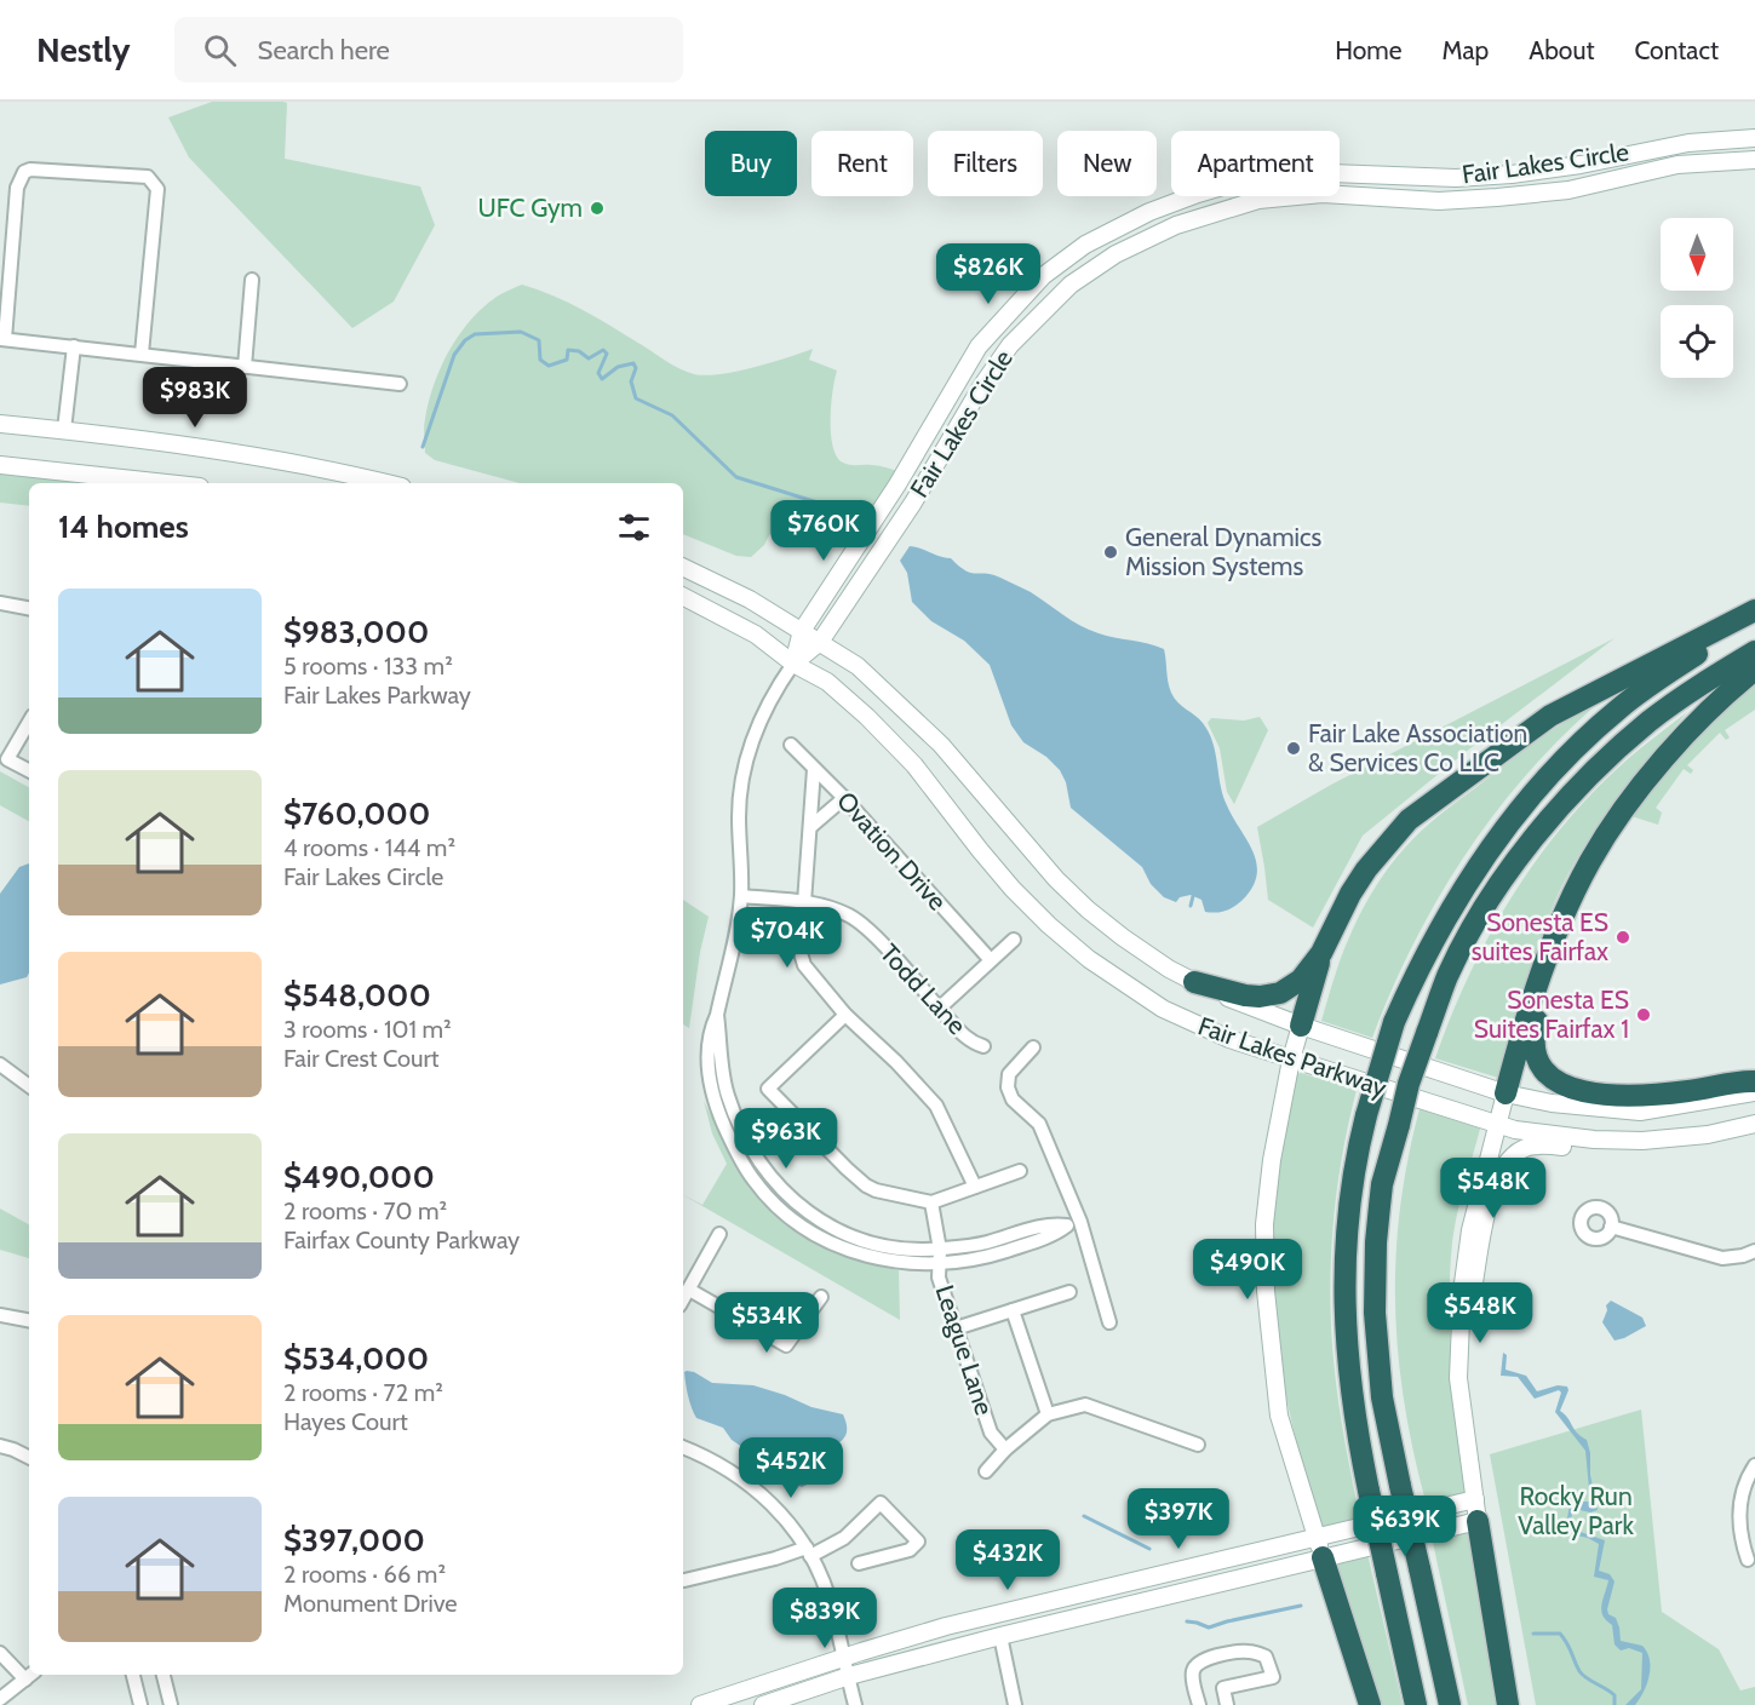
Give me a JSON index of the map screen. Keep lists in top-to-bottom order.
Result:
{
  "streets": {
    "main road": ["Fair Lakes Circle", "Fair Lakes Parkway"],
    "street": ["Ovation Drive", "Todd Lane", "League Lane"]
  },
  "crossings": [
    ["Fair Lakes Circle", "Fair Lakes Parkway"]
  ],
  "parks": ["Rocky Run Valley Park"],
  "places": [
    "UFC Gym",
    "General Dynamics Mission Systems",
    "Fair Lake Association & Services Co LLC",
    "Sonesta ES suites Fairfax",
    "Sonesta ES Suites Fairfax 1"
  ],
  "north": "bottom",
  "page": {
    "header": "Nestly",
    "search": "Search here",
    "nav": [
      "Home",
      "Map",
      "About",
      "Contact"
    ],
    "chip": [
      "Buy",
      "Rent",
      "Filters",
      "New",
      "Apartment"
    ],
    "price": [
      "$826K",
      "$983K",
      "$760K",
      "$704K",
      "$963K",
      "$548K",
      "$490K",
      "$548K",
      "$534K",
      "$452K",
      "$397K",
      "$639K",
      "$432K",
      "$839K"
    ],
    "heading": "14 homes",
    "list": [
      {
        "name": "$983,000",
        "note": "5 rooms · 133 m² · Fair Lakes Parkway"
      },
      {
        "name": "$760,000",
        "note": "4 rooms · 144 m² · Fair Lakes Circle"
      },
      {
        "name": "$548,000",
        "note": "3 rooms · 101 m² · Fair Crest Court"
      },
      {
        "name": "$490,000",
        "note": "2 rooms · 70 m² · Fairfax County Parkway"
      },
      {
        "name": "$534,000",
        "note": "2 rooms · 72 m² · Hayes Court"
      },
      {
        "name": "$397,000",
        "note": "2 rooms · 66 m² · Monument Drive"
      }
    ]
  }
}
